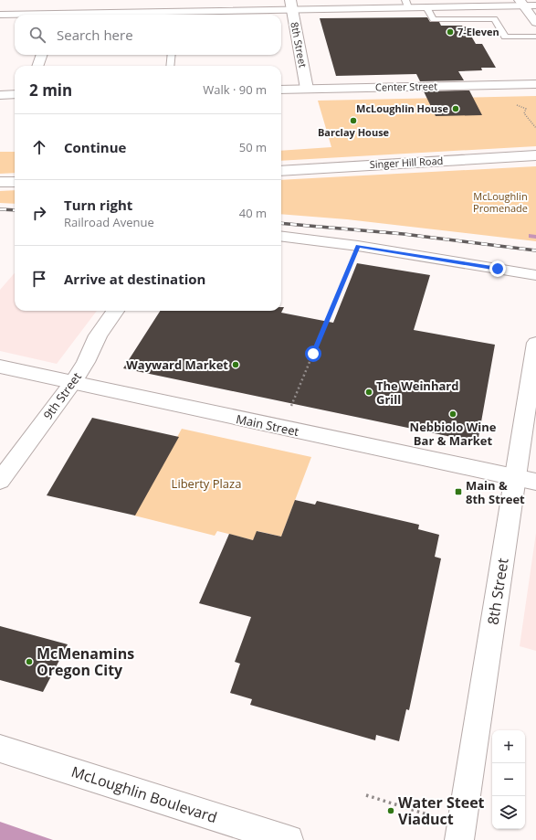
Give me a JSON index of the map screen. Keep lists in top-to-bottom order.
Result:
{
  "streets": {
    "main road": [
      "8th Street",
      "Center Street",
      "Singer Hill Road",
      "9th Street",
      "Main Street",
      "McLoughlin Boulevard"
    ]
  },
  "crossings": [
    ["8th Street", "Center Street"],
    ["8th Street", "Main Street"],
    ["9th Street", "Main Street"]
  ],
  "parks": ["McLoughlin Promenade", "Liberty Plaza"],
  "places": {
    "other": [
      "7-Eleven",
      "McLoughlin House",
      "Barclay House",
      "Wayward Market",
      "The Weinhard Grill",
      "Nebbiolo Wine Bar & Market",
      "McMenamins Oregon City",
      "Water Steet Viaduct"
    ],
    "transit": ["Main & 8th Street"]
  },
  "page": {
    "search": "Search here",
    "heading": ["2 min", "Walk · 90 m"],
    "list": [
      ["Continue", "50 m"],
      ["Turn right", "Railroad Avenue", "40 m"],
      "Arrive at destination"
    ],
    "map_buttons": ["+", "−"]
  }
}
